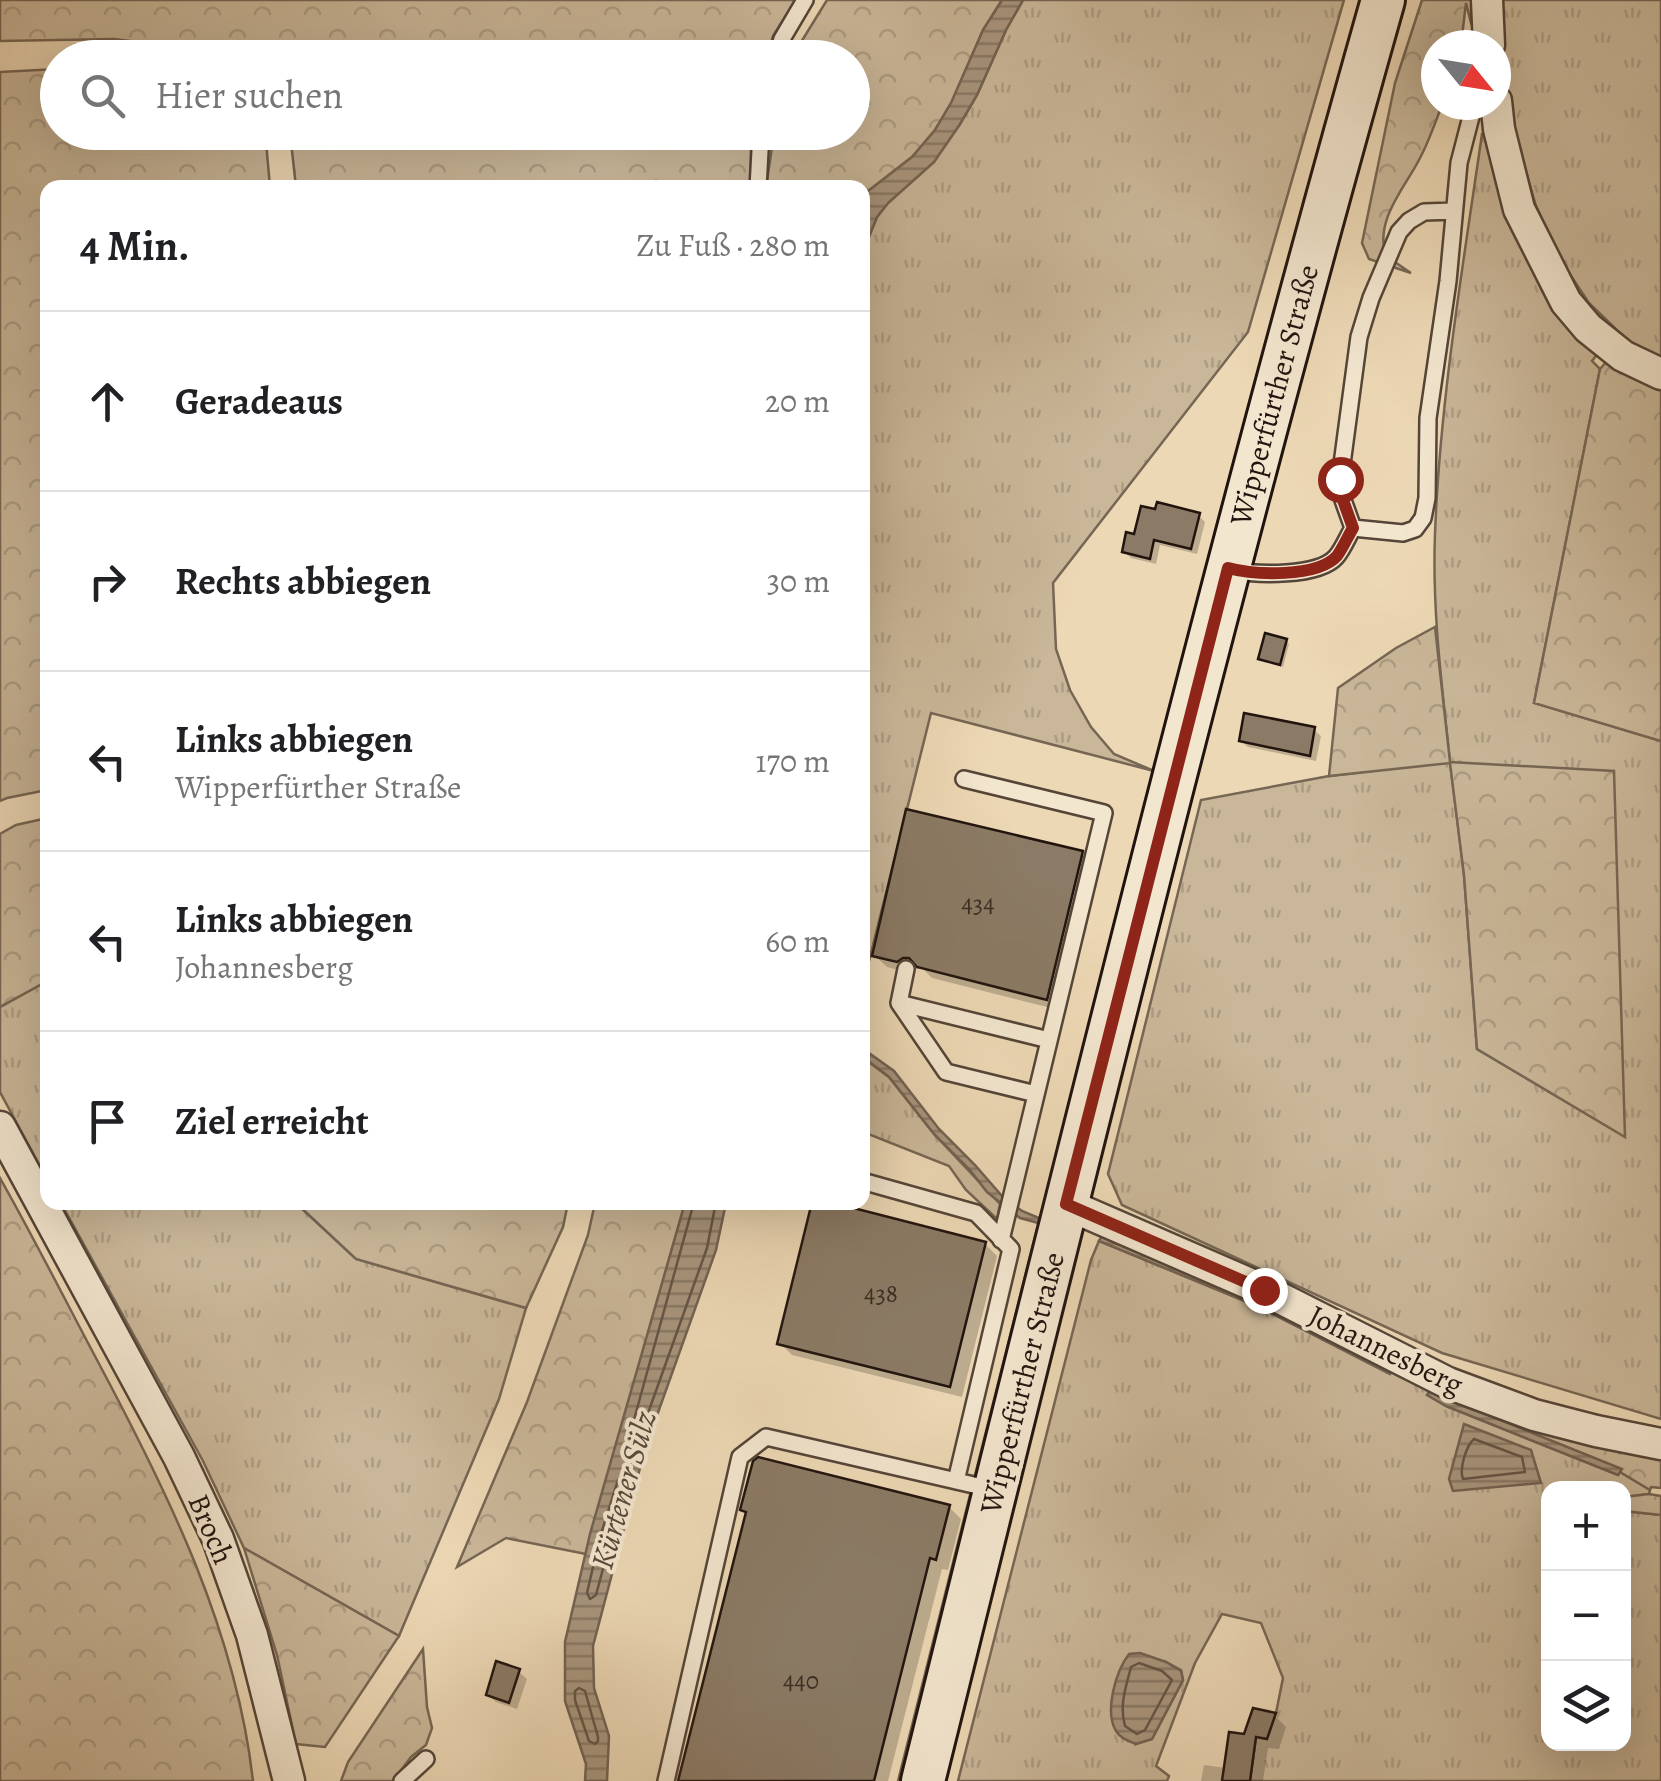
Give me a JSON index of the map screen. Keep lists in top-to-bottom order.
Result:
{
  "streets": {
    "main road": ["Wipperfürther Straße"],
    "street": ["Johannesberg", "Broch"]
  },
  "crossings": [
    ["Wipperfürther Straße", "Johannesberg"]
  ],
  "water": ["Kürtener Sülz"],
  "house_numbers": ["434", "438", "440"],
  "north": "bottom right",
  "page": {
    "search": "Hier suchen",
    "heading": ["4 Min.", "Zu Fuß · 280 m"],
    "list": [
      ["Geradeaus", "20 m"],
      ["Rechts abbiegen", "30 m"],
      ["Links abbiegen", "Wipperfürther Straße", "170 m"],
      ["Links abbiegen", "Johannesberg", "60 m"],
      "Ziel erreicht"
    ],
    "map_buttons": ["+", "−"]
  }
}
